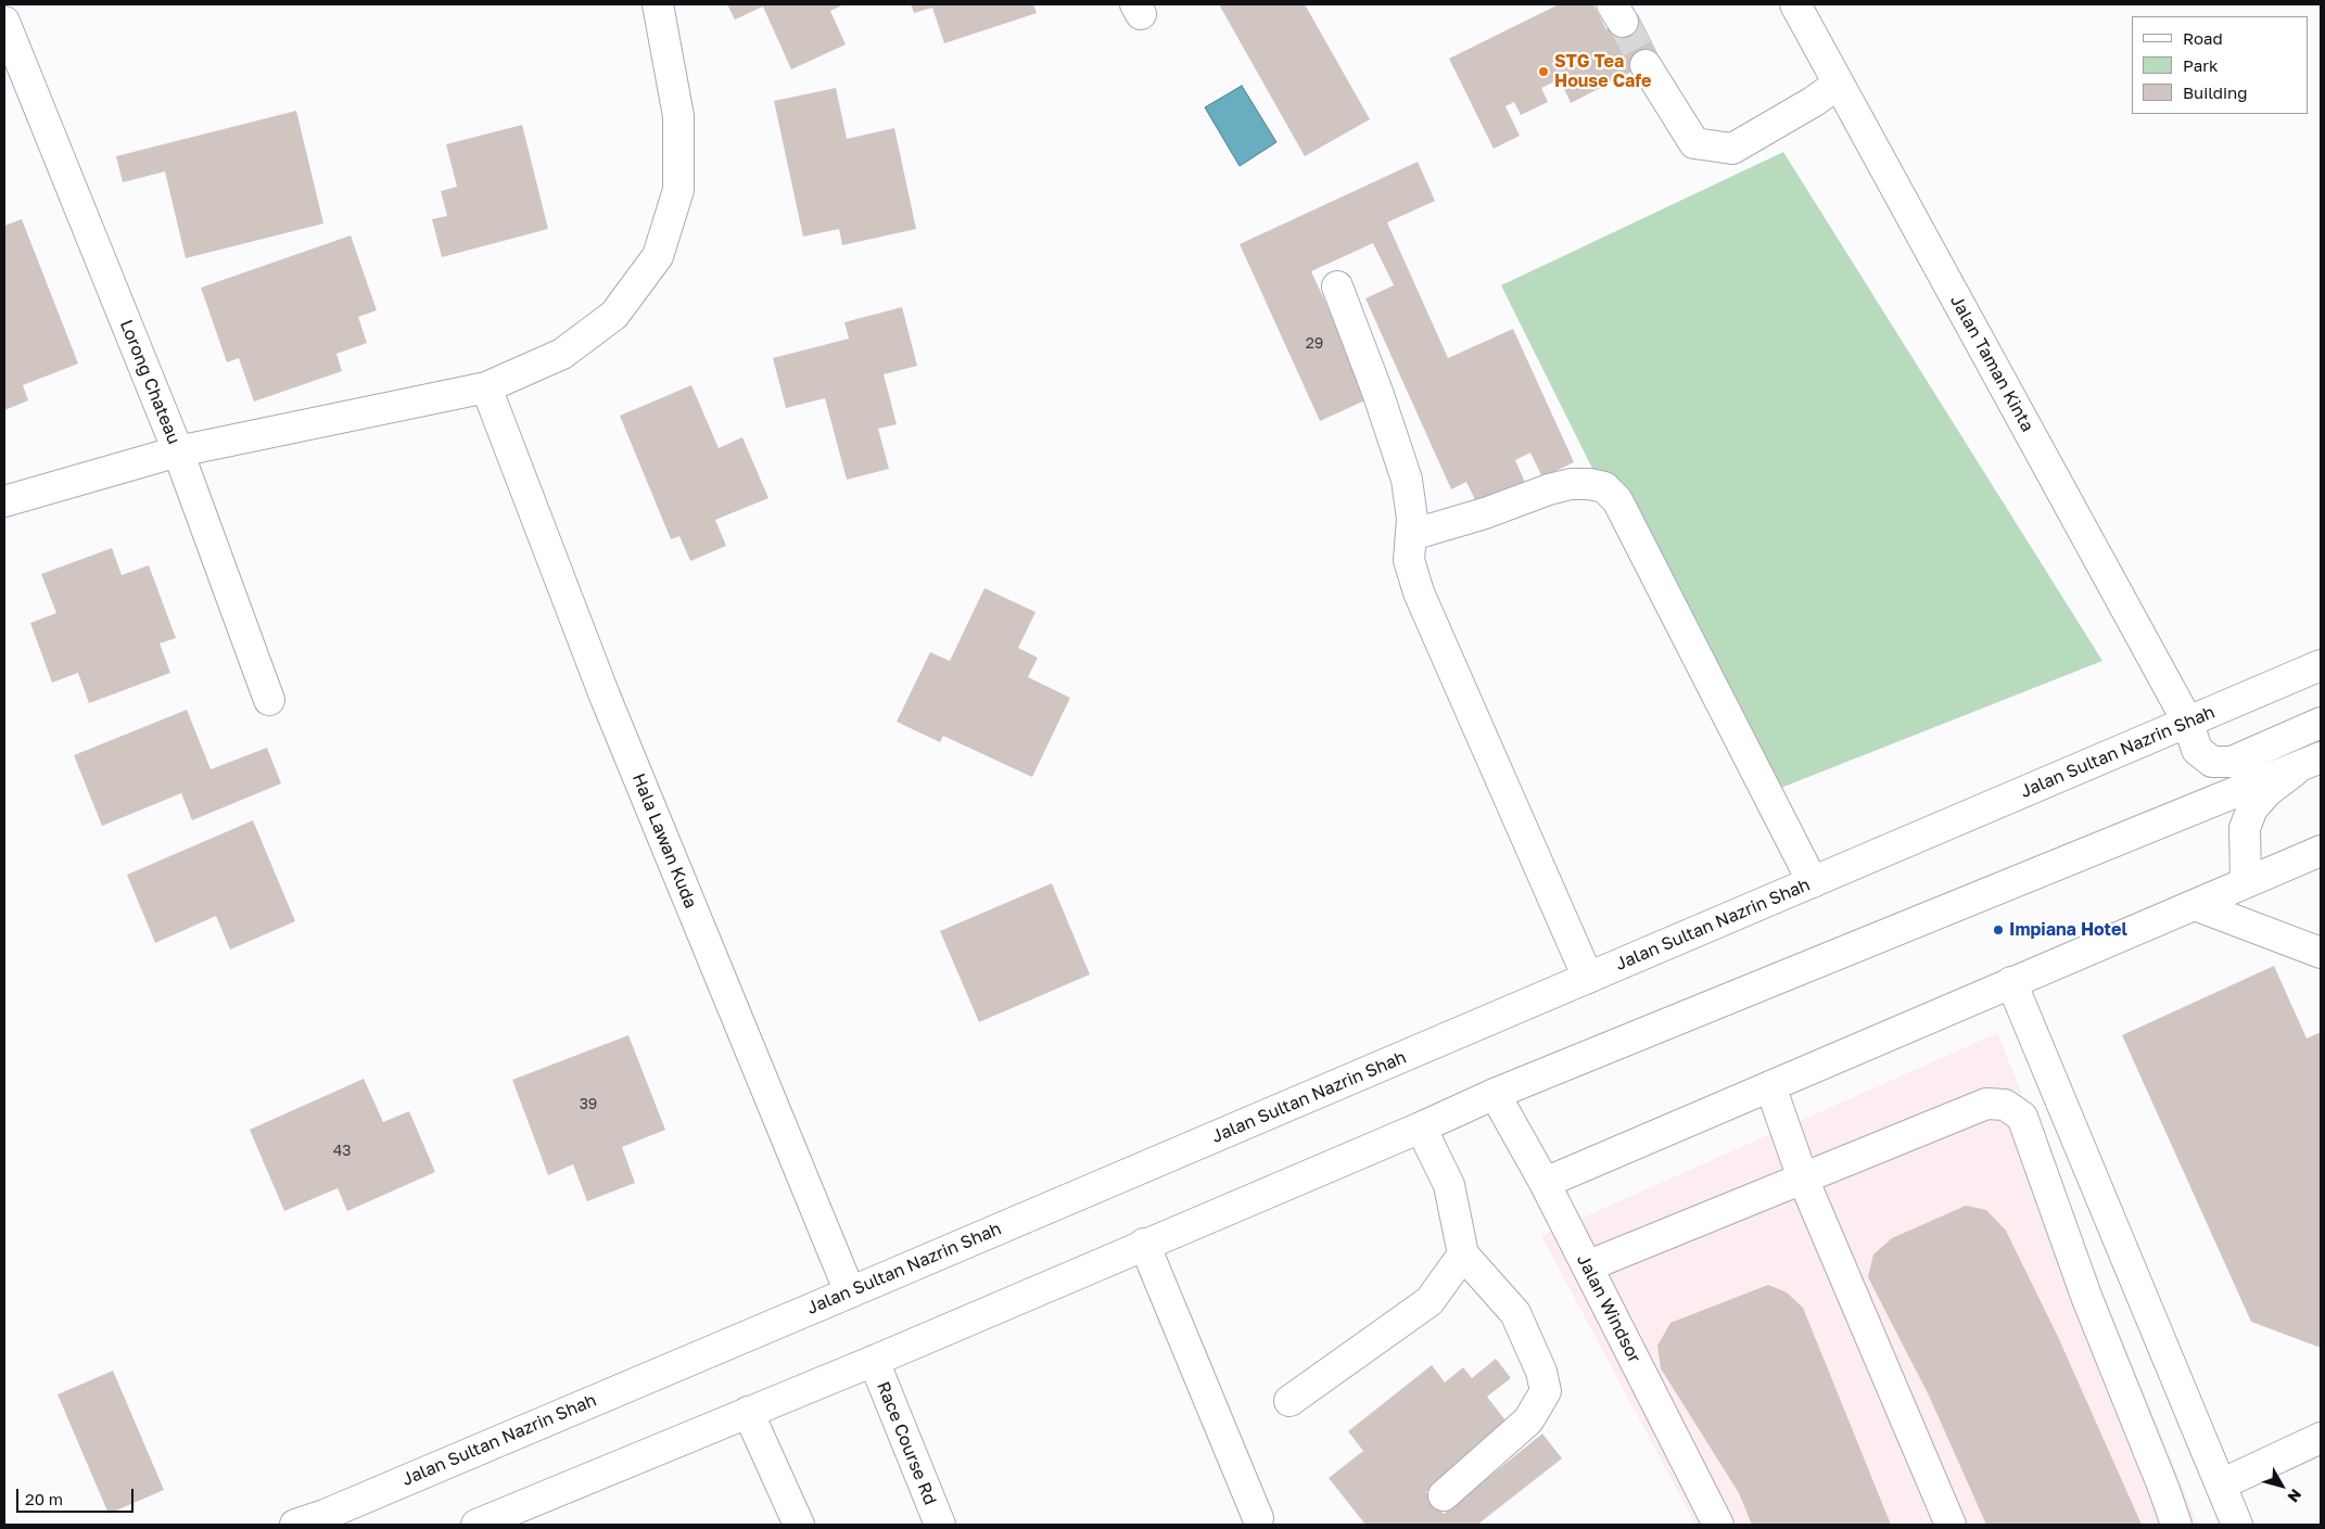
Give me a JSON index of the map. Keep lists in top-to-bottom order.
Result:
{
  "streets": {
    "main road": [
      "Jalan Taman Kinta",
      "Lorong Chateau",
      "Jalan Sultan Nazrin Shah",
      "Hala Lawan Kuda",
      "Jalan Windsor",
      "Race Course Rd"
    ]
  },
  "crossings": [
    ["Jalan Taman Kinta", "Jalan Sultan Nazrin Shah"],
    ["Lorong Chateau", "Hala Lawan Kuda"],
    ["Jalan Sultan Nazrin Shah", "Hala Lawan Kuda"]
  ],
  "places": ["STG Tea House Cafe", "Impiana Hotel"],
  "house_numbers": ["29", "39", "43"],
  "legend": ["Road", "Park", "Building"],
  "scale_bar": "20 m",
  "north": "bottom right"
}
